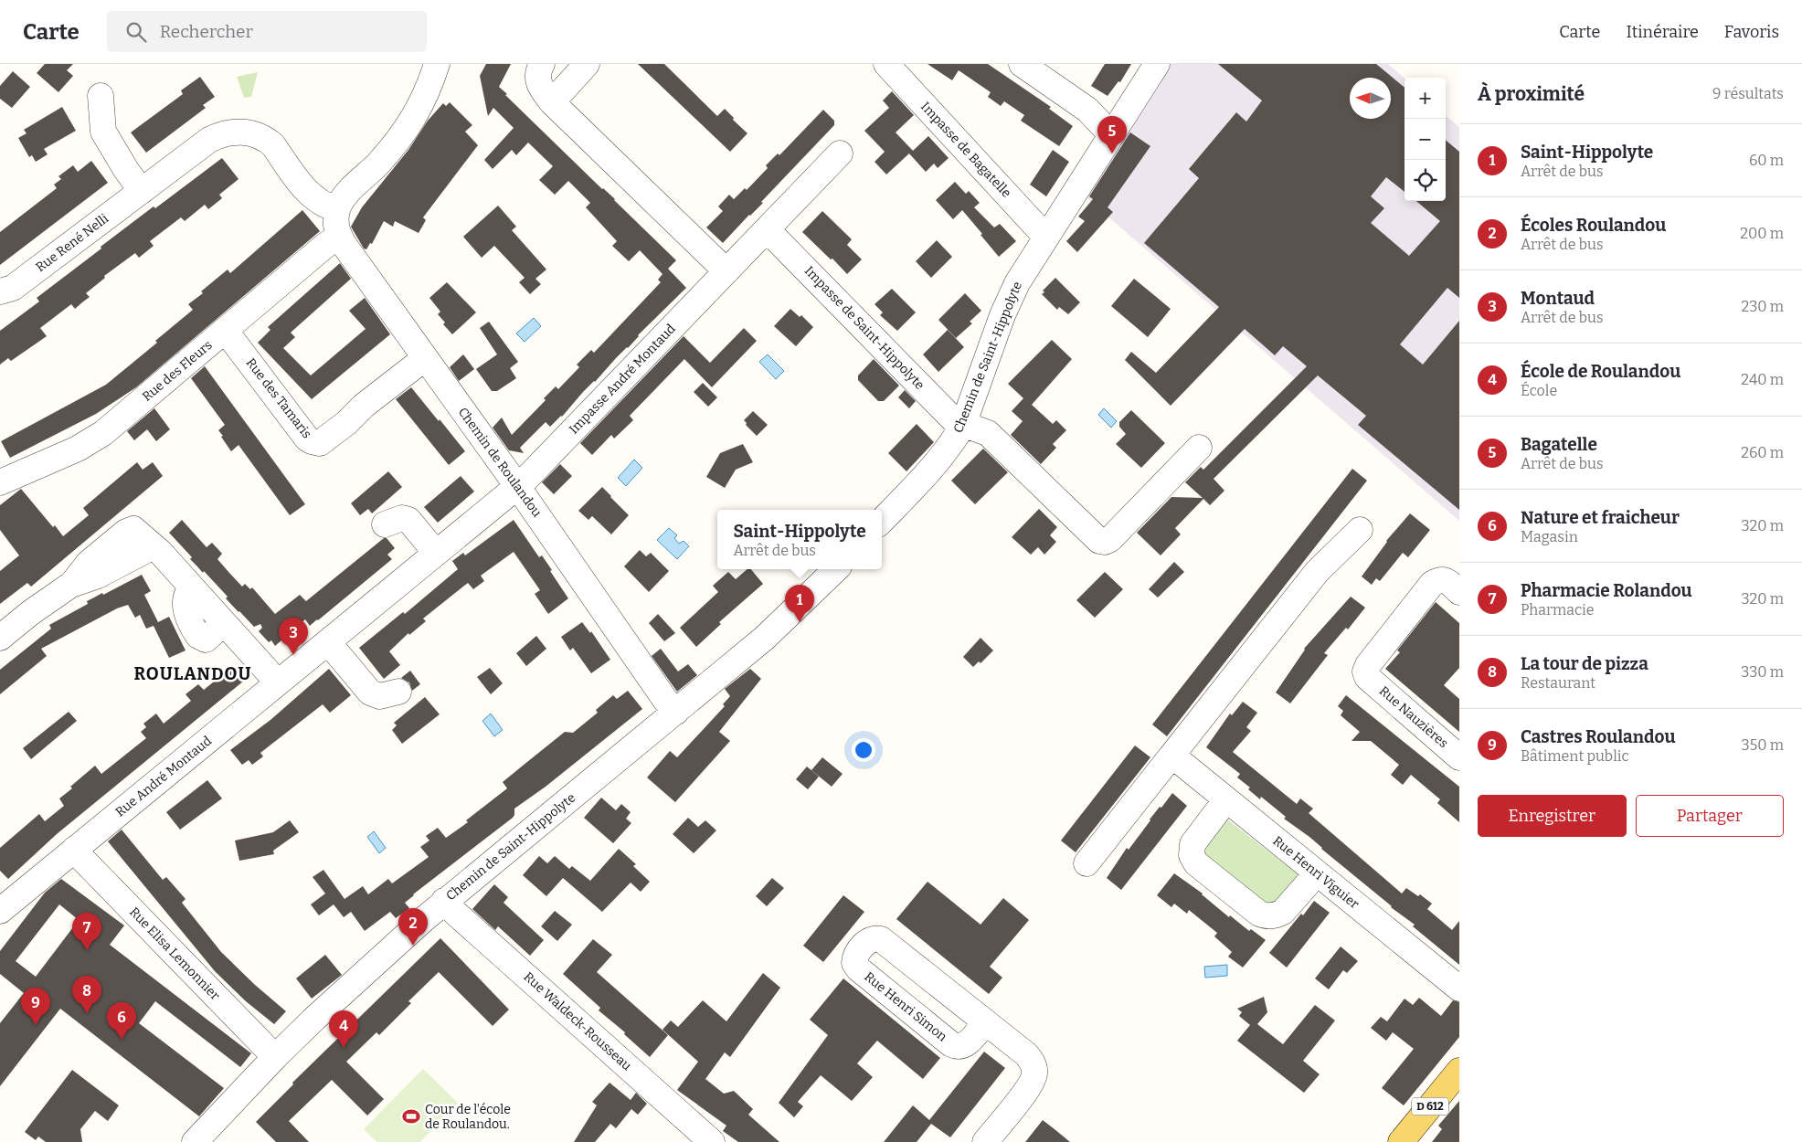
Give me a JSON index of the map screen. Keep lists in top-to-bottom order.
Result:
{
  "streets": {
    "main road": ["D 612"],
    "street": [
      "Impasse de Bagatelle",
      "Rue René Nelli",
      "Impasse de Saint-Hippolyte",
      "Chemin de Saint-Hippolyte",
      "Rue des Fleurs",
      "Impasse André Montaud",
      "Rue des Tamaris",
      "Chemin de Roulandou",
      "Rue Nauzières",
      "Rue André Montaud",
      "Rue Henri Viguier",
      "Rue Elisa Lemonnier",
      "Rue Henri Simon",
      "Rue Waldeck-Rousseau"
    ]
  },
  "crossings": [
    ["Impasse de Bagatelle", "Chemin de Saint-Hippolyte"],
    ["Rue René Nelli", "Chemin de Roulandou"],
    ["Impasse de Saint-Hippolyte", "Chemin de Saint-Hippolyte"],
    ["Impasse de Saint-Hippolyte", "Impasse André Montaud"],
    ["Chemin de Saint-Hippolyte", "Chemin de Roulandou"],
    ["Chemin de Saint-Hippolyte", "Rue Elisa Lemonnier"],
    ["Chemin de Saint-Hippolyte", "Rue Waldeck-Rousseau"],
    ["Rue des Fleurs", "Rue des Tamaris"],
    ["Rue des Fleurs", "Chemin de Roulandou"],
    ["Impasse André Montaud", "Chemin de Roulandou"],
    ["Impasse André Montaud", "Rue André Montaud"],
    ["Rue des Tamaris", "Chemin de Roulandou"],
    ["Chemin de Roulandou", "Rue André Montaud"],
    ["Rue André Montaud", "Rue Elisa Lemonnier"]
  ],
  "districts": ["ROULANDOU"],
  "places": {
    "sports": ["Cour de l'école de Roulandou."]
  },
  "north": "left",
  "page": {
    "header": "Carte",
    "search": "Rechercher",
    "nav": ["Carte", "Itinéraire", "Favoris"],
    "heading": ["À proximité", "9 résultats"],
    "map_buttons": ["+", "−"],
    "pins": [
      "5",
      "1",
      "3",
      "2",
      "7",
      "8",
      "9",
      "6",
      "4"
    ],
    "list": [
      {
        "mark": "1",
        "name": "Saint-Hippolyte",
        "note": "Arrêt de bus",
        "value": "60 m"
      },
      {
        "mark": "2",
        "name": "Écoles Roulandou",
        "note": "Arrêt de bus",
        "value": "200 m"
      },
      {
        "mark": "3",
        "name": "Montaud",
        "note": "Arrêt de bus",
        "value": "230 m"
      },
      {
        "mark": "4",
        "name": "École de Roulandou",
        "note": "École",
        "value": "240 m"
      },
      {
        "mark": "5",
        "name": "Bagatelle",
        "note": "Arrêt de bus",
        "value": "260 m"
      },
      {
        "mark": "6",
        "name": "Nature et fraicheur",
        "note": "Magasin",
        "value": "320 m"
      },
      {
        "mark": "7",
        "name": "Pharmacie Rolandou",
        "note": "Pharmacie",
        "value": "320 m"
      },
      {
        "mark": "8",
        "name": "La tour de pizza",
        "note": "Restaurant",
        "value": "330 m"
      },
      {
        "mark": "9",
        "name": "Castres Roulandou",
        "note": "Bâtiment public",
        "value": "350 m"
      }
    ],
    "popup": ["Saint-Hippolyte", "Arrêt de bus"],
    "buttons": ["Enregistrer", "Partager"]
  }
}
